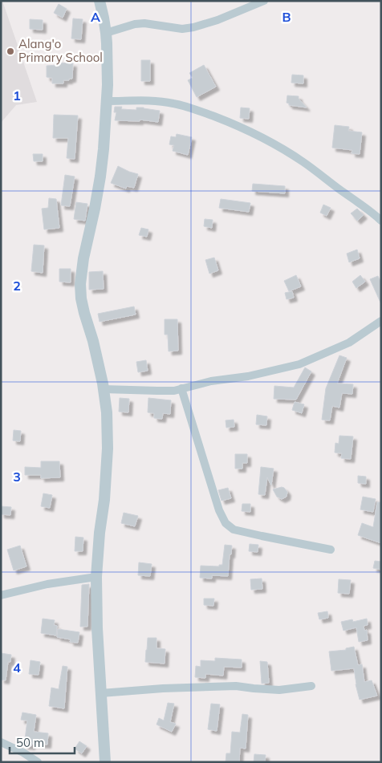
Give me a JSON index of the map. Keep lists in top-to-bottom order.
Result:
{
  "places": ["Alang'o Primary School"],
  "scale_bar": "50 m",
  "grid": {
    "columns": ["A", "B"],
    "rows": [
      "1",
      "2",
      "3",
      "4"
    ]
  }
}
